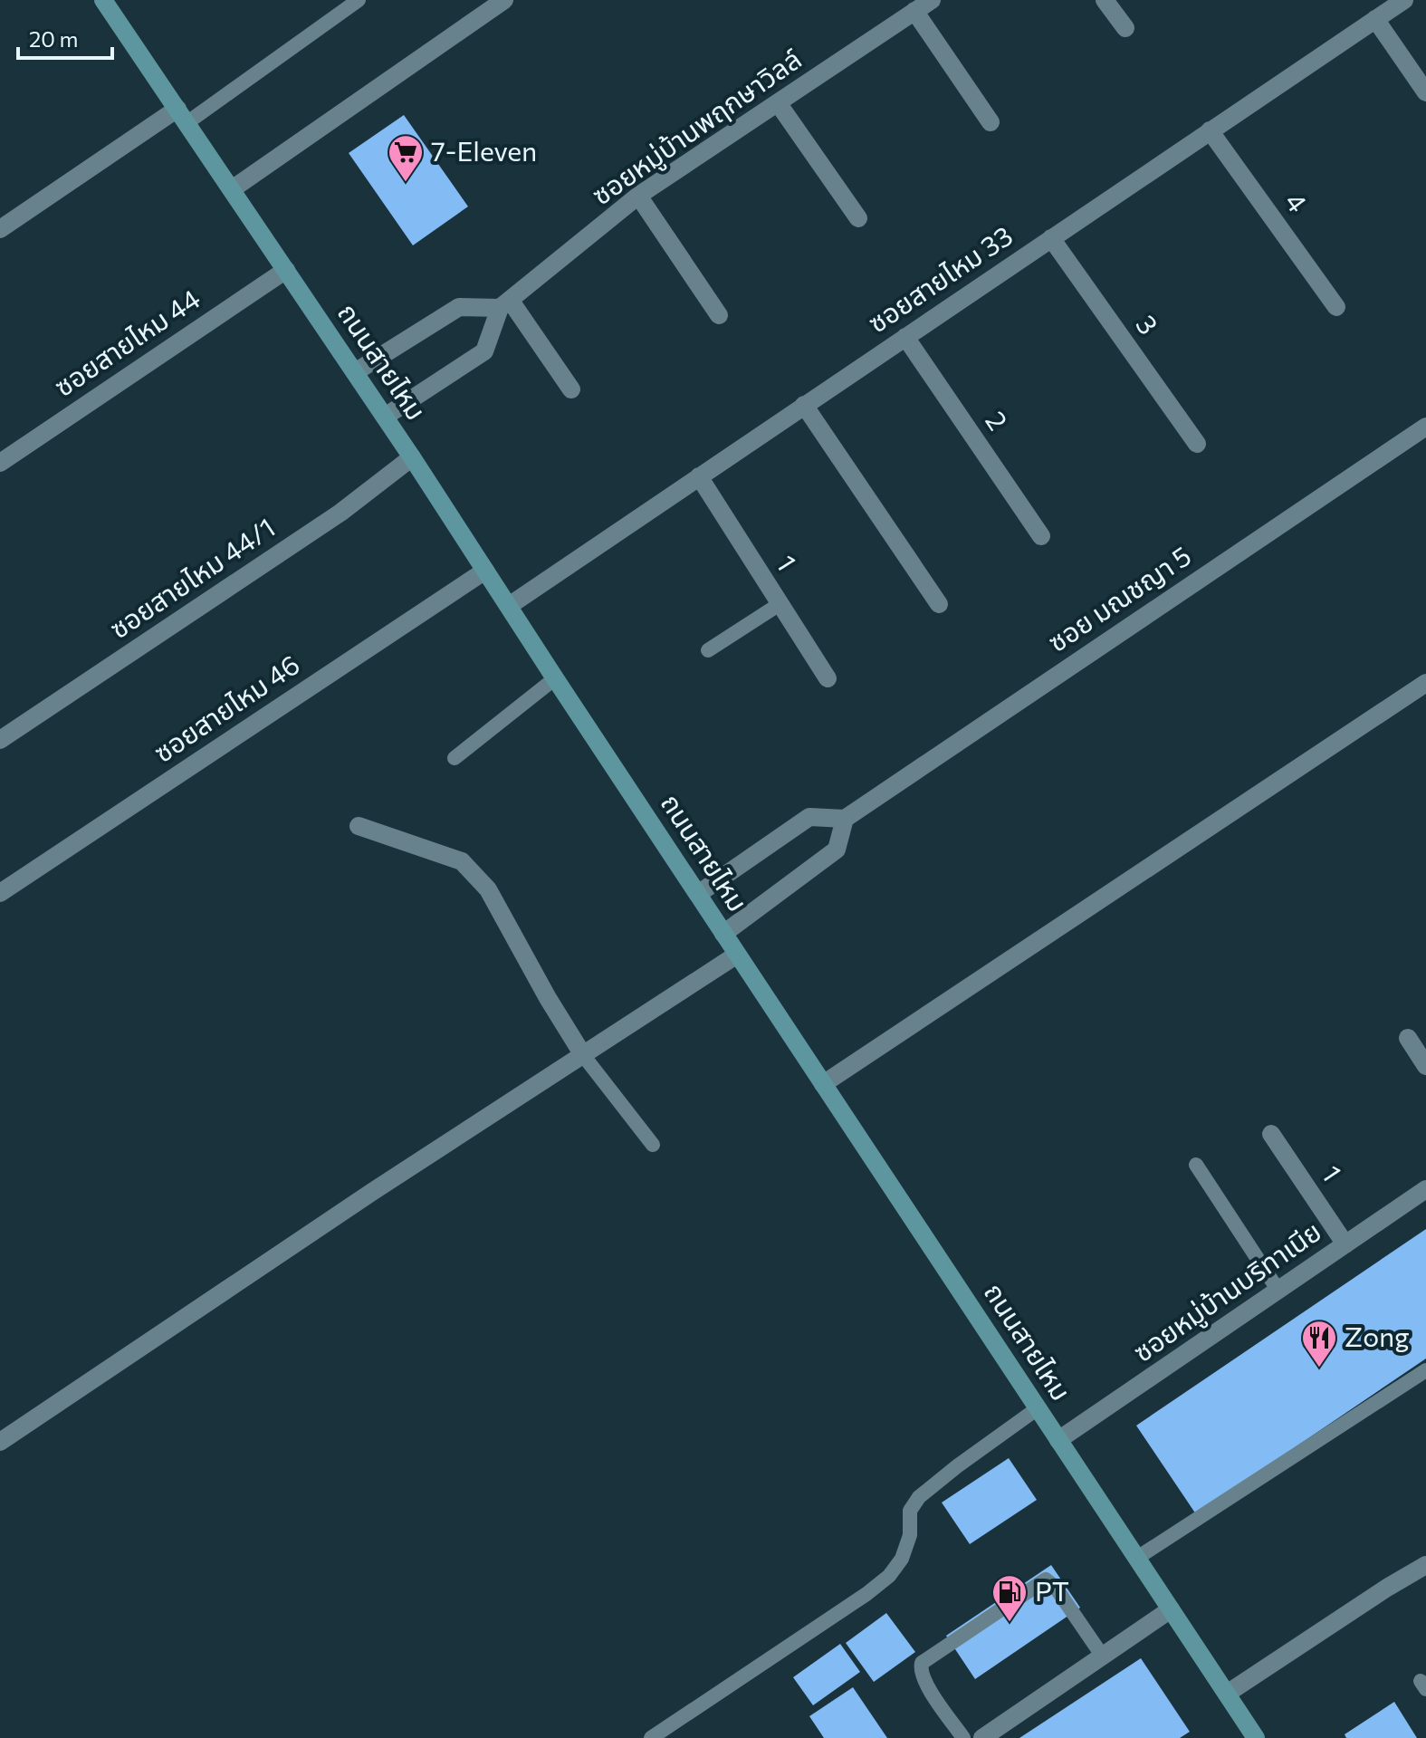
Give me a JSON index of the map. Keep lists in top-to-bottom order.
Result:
{
  "streets": {
    "main road": ["ถนนสายไหม"],
    "street": [
      "ซอยหมู่บ้านพฤกษาวิลล์",
      "4",
      "ซอยสายไหม 33",
      "3",
      "ซอยสายไหม 44",
      "2",
      "1",
      "ซอยสายไหม 44/1",
      "ซอย มณชญา 5",
      "ซอยสายไหม 46",
      "ซอยหมู่บ้านบริทาเนีย"
    ]
  },
  "crossings": [
    ["4", "ซอยสายไหม 33"],
    ["ซอยสายไหม 33", "3"],
    ["ซอยสายไหม 33", "ถนนสายไหม"],
    ["ซอยสายไหม 33", "2"],
    ["ซอยสายไหม 33", "1"],
    ["ซอยสายไหม 44", "ถนนสายไหม"],
    ["ถนนสายไหม", "ซอยสายไหม 44/1"],
    ["ถนนสายไหม", "ซอยสายไหม 46"],
    ["ถนนสายไหม", "ซอยหมู่บ้านบริทาเนีย"],
    ["1", "ซอยหมู่บ้านบริทาเนีย"]
  ],
  "places": {
    "supermarket": ["7-Eleven"],
    "restaurant": ["Zong"],
    "fuel station": ["PT"]
  },
  "scale_bar": "20 m"
}
